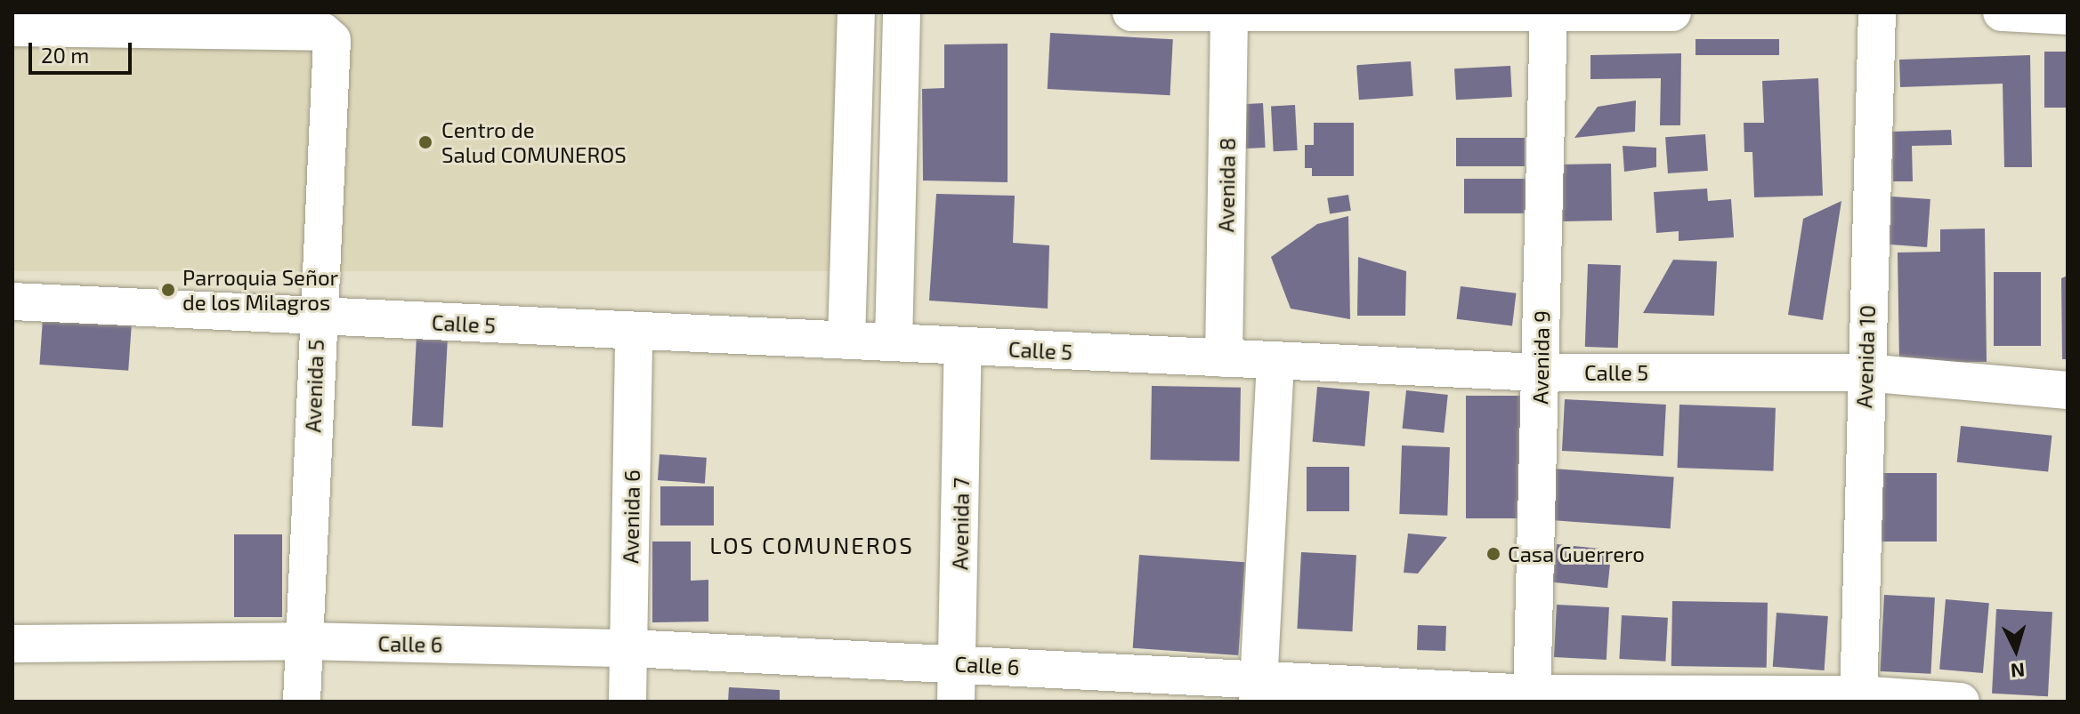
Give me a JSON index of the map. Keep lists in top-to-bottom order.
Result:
{
  "streets": {
    "street": [
      "Avenida 8",
      "Calle 5",
      "Avenida 10",
      "Avenida 9",
      "Avenida 5",
      "Avenida 6",
      "Avenida 7",
      "Calle 6"
    ]
  },
  "crossings": [
    ["Avenida 8", "Calle 5"],
    ["Calle 5", "Avenida 10"],
    ["Calle 5", "Avenida 9"],
    ["Calle 5", "Avenida 5"],
    ["Calle 5", "Avenida 6"],
    ["Calle 5", "Avenida 7"],
    ["Avenida 10", "Calle 6"],
    ["Avenida 9", "Calle 6"],
    ["Avenida 5", "Calle 6"],
    ["Avenida 6", "Calle 6"],
    ["Avenida 7", "Calle 6"]
  ],
  "districts": ["LOS COMUNEROS"],
  "places": ["Centro de Salud COMUNEROS", "Parroquia Señor de los Milagros", "Casa Guerrero"],
  "scale_bar": "20 m",
  "north": "bottom"
}
